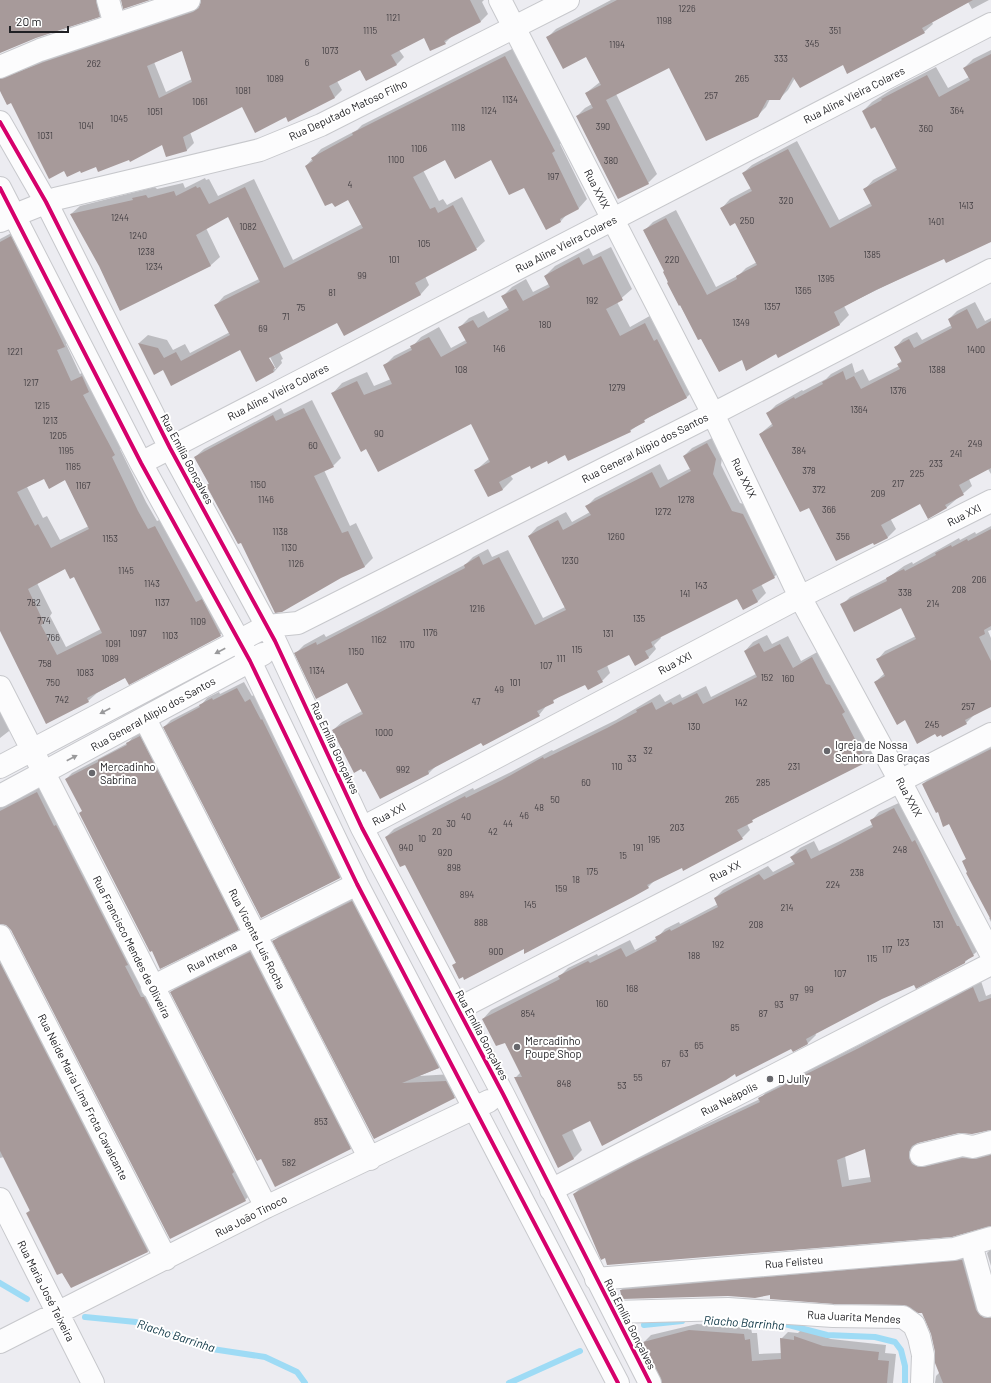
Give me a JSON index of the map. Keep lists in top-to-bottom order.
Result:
{
  "streets": {
    "street": [
      "Rua Aline Vieira Colares",
      "Rua Deputado Matoso Filho",
      "Rua XXIX",
      "Rua General Alípio dos Santos",
      "Rua Emília Gonçalves",
      "Rua XXI",
      "Rua XX",
      "Rua Vicente Luís Rocha",
      "Rua Francisco Mendes de Oliveira",
      "Rua Interna",
      "Rua Neide Maria Lima Frota Cavalcante",
      "Rua Neápolis",
      "Rua João Tinoco",
      "Rua Felisteu",
      "Rua Maria José Teixeira",
      "Rua Juarita Mendes"
    ]
  },
  "crossings": [
    ["Rua Aline Vieira Colares", "Rua XXIX"],
    ["Rua Aline Vieira Colares", "Rua Emília Gonçalves"],
    ["Rua Deputado Matoso Filho", "Rua XXIX"],
    ["Rua Deputado Matoso Filho", "Rua Emília Gonçalves"],
    ["Rua XXIX", "Rua General Alípio dos Santos"],
    ["Rua XXIX", "Rua XXI"],
    ["Rua XXIX", "Rua XX"],
    ["Rua General Alípio dos Santos", "Rua Emília Gonçalves"],
    ["Rua General Alípio dos Santos", "Rua Vicente Luís Rocha"],
    ["Rua General Alípio dos Santos", "Rua Francisco Mendes de Oliveira"],
    ["Rua Emília Gonçalves", "Rua XXI"],
    ["Rua Emília Gonçalves", "Rua XX"],
    ["Rua Emília Gonçalves", "Rua Neápolis"],
    ["Rua Emília Gonçalves", "Rua João Tinoco"],
    ["Rua Emília Gonçalves", "Rua Felisteu"],
    ["Rua Emília Gonçalves", "Rua Juarita Mendes"],
    ["Rua Vicente Luís Rocha", "Rua Interna"],
    ["Rua Vicente Luís Rocha", "Rua João Tinoco"],
    ["Rua Francisco Mendes de Oliveira", "Rua Interna"],
    ["Rua Francisco Mendes de Oliveira", "Rua João Tinoco"],
    ["Rua Neide Maria Lima Frota Cavalcante", "Rua João Tinoco"],
    ["Rua João Tinoco", "Rua Maria José Teixeira"]
  ],
  "water": ["Riacho Barrinha"],
  "places": [
    "Igreja de Nossa Senhora Das Graças",
    "Mercadinho Sabrina",
    "Mercadinho Poupe Shop",
    "D Jully"
  ],
  "house_numbers": [
    "1226",
    "1121",
    "1198",
    "1115",
    "351",
    "345",
    "1194",
    "1073",
    "333",
    "6",
    "262",
    "1089",
    "265",
    "1081",
    "257",
    "1134",
    "1061",
    "1124",
    "364",
    "1051",
    "1045",
    "1041",
    "390",
    "1118",
    "360",
    "1031",
    "1106",
    "1100",
    "380",
    "197",
    "4",
    "320",
    "1413",
    "1244",
    "250",
    "1401",
    "1082",
    "1240",
    "105",
    "1238",
    "1385",
    "101",
    "220",
    "1234",
    "99",
    "1395",
    "1365",
    "81",
    "192",
    "1357",
    "75",
    "71",
    "1349",
    "180",
    "69",
    "146",
    "1400",
    "1221",
    "108",
    "1388",
    "1217",
    "1279",
    "1376",
    "1215",
    "1364",
    "1213",
    "90",
    "1205",
    "249",
    "60",
    "1195",
    "384",
    "241",
    "233",
    "1185",
    "378",
    "225",
    "217",
    "1150",
    "1167",
    "372",
    "209",
    "1146",
    "1278",
    "366",
    "1272",
    "1138",
    "1260",
    "356",
    "1153",
    "1130",
    "1230",
    "1126",
    "1145",
    "206",
    "1143",
    "143",
    "208",
    "338",
    "141",
    "782",
    "1137",
    "214",
    "1216",
    "135",
    "774",
    "1109",
    "1176",
    "1097",
    "131",
    "1103",
    "766",
    "1162",
    "1091",
    "1170",
    "115",
    "1150",
    "1089",
    "111",
    "758",
    "107",
    "1134",
    "1083",
    "152",
    "160",
    "750",
    "101",
    "49",
    "742",
    "47",
    "142",
    "257",
    "245",
    "130",
    "1000",
    "32",
    "33",
    "110",
    "231",
    "992",
    "60",
    "285",
    "50",
    "265",
    "48",
    "46",
    "40",
    "30",
    "44",
    "203",
    "20",
    "42",
    "10",
    "195",
    "940",
    "191",
    "248",
    "920",
    "15",
    "898",
    "175",
    "238",
    "18",
    "224",
    "159",
    "894",
    "145",
    "214",
    "888",
    "208",
    "131",
    "123",
    "192",
    "117",
    "900",
    "188",
    "115",
    "107",
    "168",
    "99",
    "97",
    "160",
    "93",
    "854",
    "87",
    "85",
    "65",
    "63",
    "67",
    "55",
    "848",
    "53",
    "853",
    "582"
  ],
  "scale_bar": "20 m"
}
